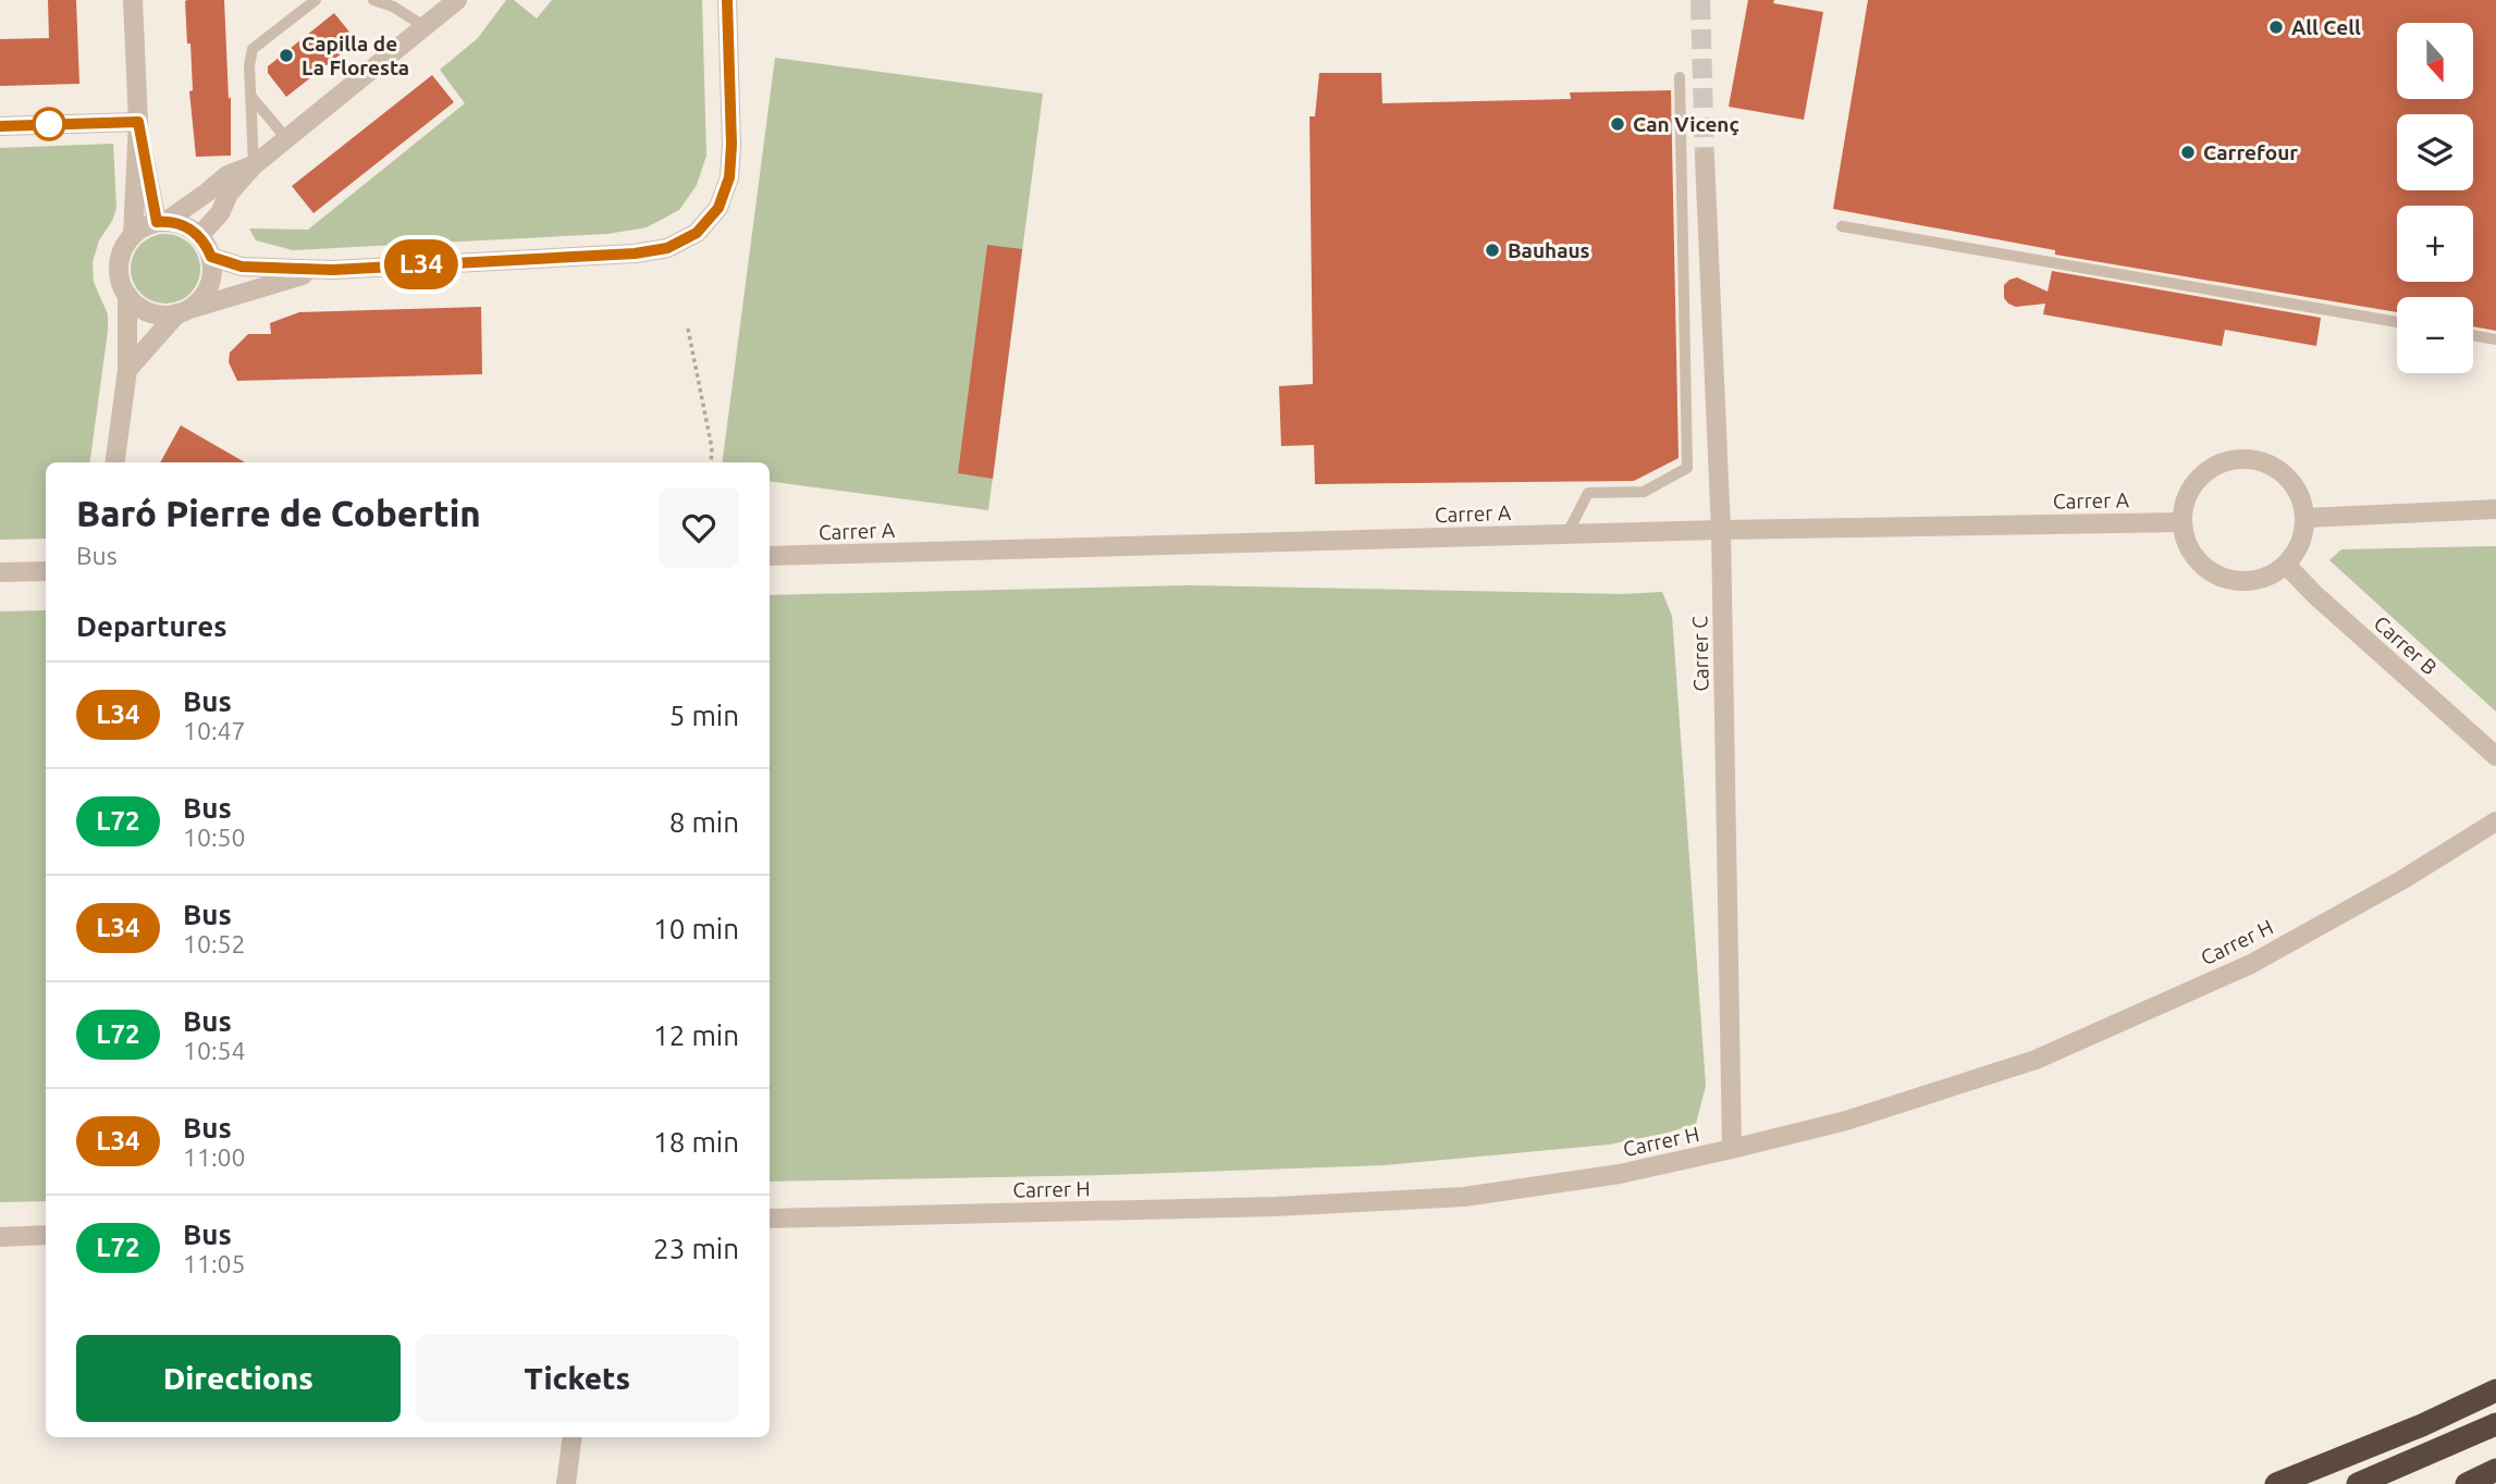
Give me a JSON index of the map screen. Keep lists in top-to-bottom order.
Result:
{
  "streets": {
    "street": [
      "Carrer A",
      "Carrer B",
      "Carrer C",
      "Carrer H"
    ]
  },
  "crossings": [
    ["Carrer A", "Carrer B"],
    ["Carrer A", "Carrer C"],
    ["Carrer C", "Carrer H"]
  ],
  "places": [
    "All Cell",
    "Capilla de La Floresta",
    "Can Vicenç",
    "Carrefour",
    "Bauhaus"
  ],
  "lines": ["bus line L34"],
  "north": "bottom",
  "page": {
    "on_map": "L34",
    "map_buttons": ["+", "−"],
    "heading": [
      ["Baró Pierre de Cobertin", "Bus"],
      "Departures"
    ],
    "list": [
      {
        "mark": "L34",
        "name": "Bus",
        "note": "10:47",
        "value": "5 min"
      },
      {
        "mark": "L72",
        "name": "Bus",
        "note": "10:50",
        "value": "8 min"
      },
      {
        "mark": "L34",
        "name": "Bus",
        "note": "10:52",
        "value": "10 min"
      },
      {
        "mark": "L72",
        "name": "Bus",
        "note": "10:54",
        "value": "12 min"
      },
      {
        "mark": "L34",
        "name": "Bus",
        "note": "11:00",
        "value": "18 min"
      },
      {
        "mark": "L72",
        "name": "Bus",
        "note": "11:05",
        "value": "23 min"
      }
    ],
    "buttons": ["Directions", "Tickets"]
  }
}
